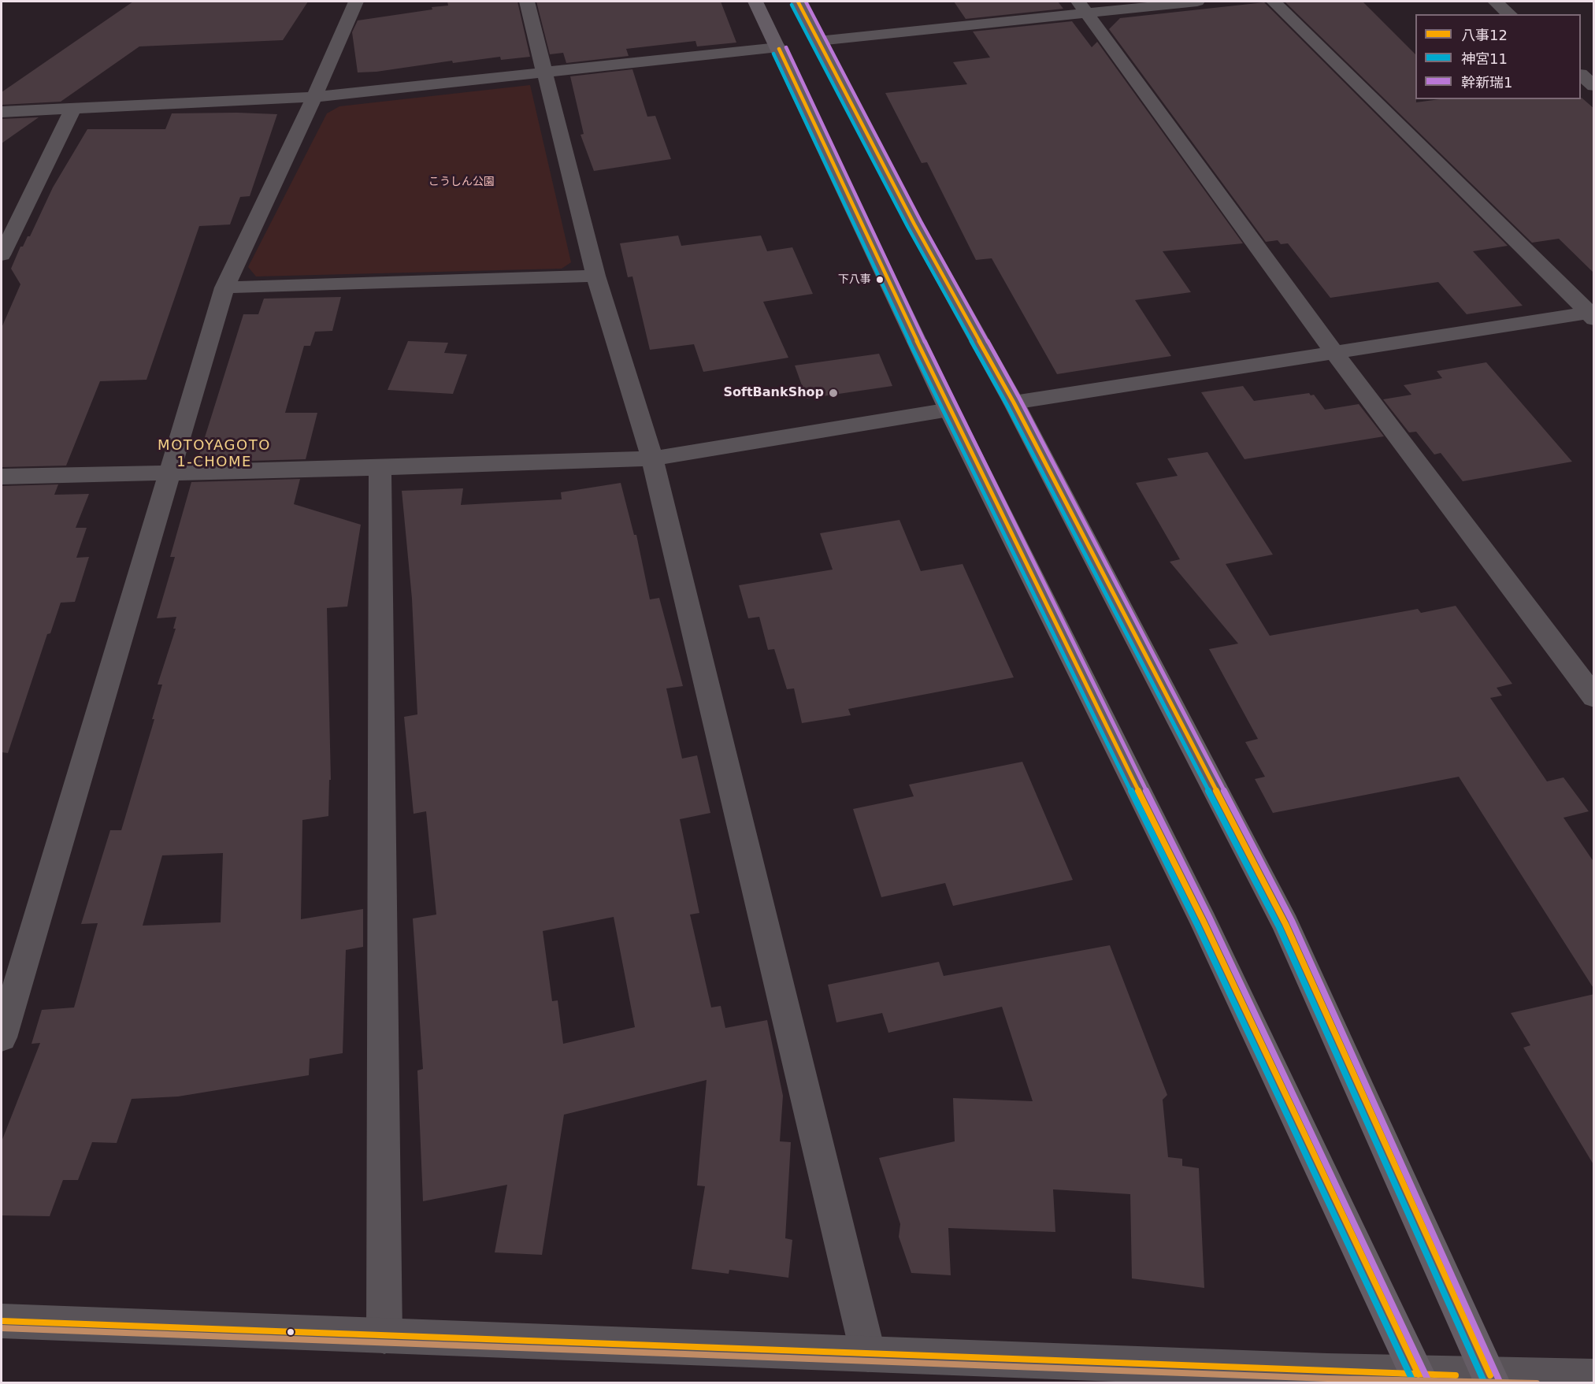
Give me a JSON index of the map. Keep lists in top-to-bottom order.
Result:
{
  "districts": ["MOTOYAGOTO 1-CHOME"],
  "parks": ["こうしん公園"],
  "places": ["下八事", "SoftBankShop"],
  "lines": ["transit line 八事12", "transit line 幹新瑞1", "transit line 神宮11"],
  "legend": ["八事12", "神宮11", "幹新瑞1"]
}
